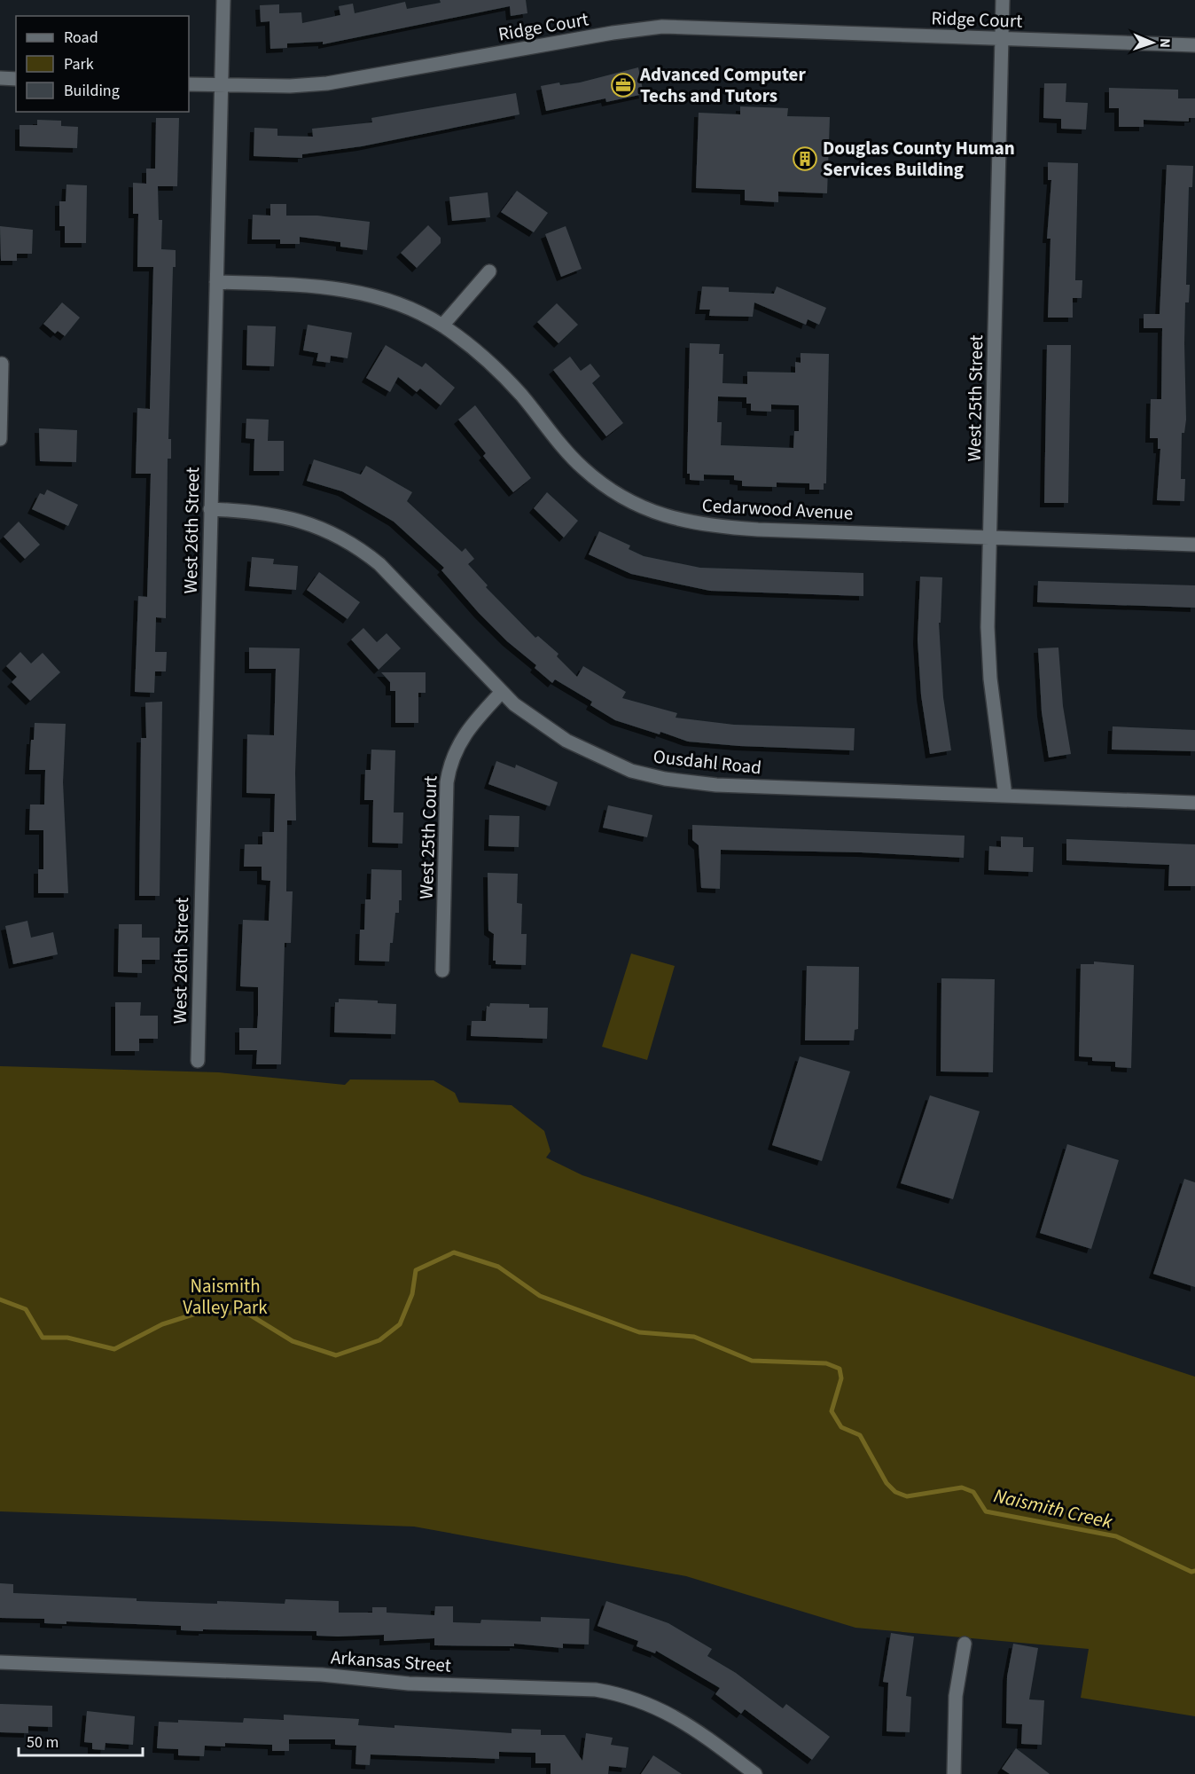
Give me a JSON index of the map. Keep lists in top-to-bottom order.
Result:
{
  "streets": {
    "street": [
      "Ridge Court",
      "West 25th Street",
      "Cedarwood Avenue",
      "West 26th Street",
      "Ousdahl Road",
      "West 25th Court",
      "Arkansas Street"
    ]
  },
  "crossings": [
    ["Ridge Court", "West 25th Street"],
    ["Ridge Court", "West 26th Street"],
    ["West 25th Street", "Cedarwood Avenue"],
    ["West 25th Street", "Ousdahl Road"],
    ["Cedarwood Avenue", "West 26th Street"],
    ["West 26th Street", "Ousdahl Road"],
    ["Ousdahl Road", "West 25th Court"]
  ],
  "water": ["Naismith Creek"],
  "parks": ["Naismith Valley Park"],
  "places": {
    "office": ["Advanced Computer Techs and Tutors"],
    "building": ["Douglas County Human Services Building"]
  },
  "legend": ["Road", "Park", "Building"],
  "scale_bar": "50 m",
  "north": "right"
}
